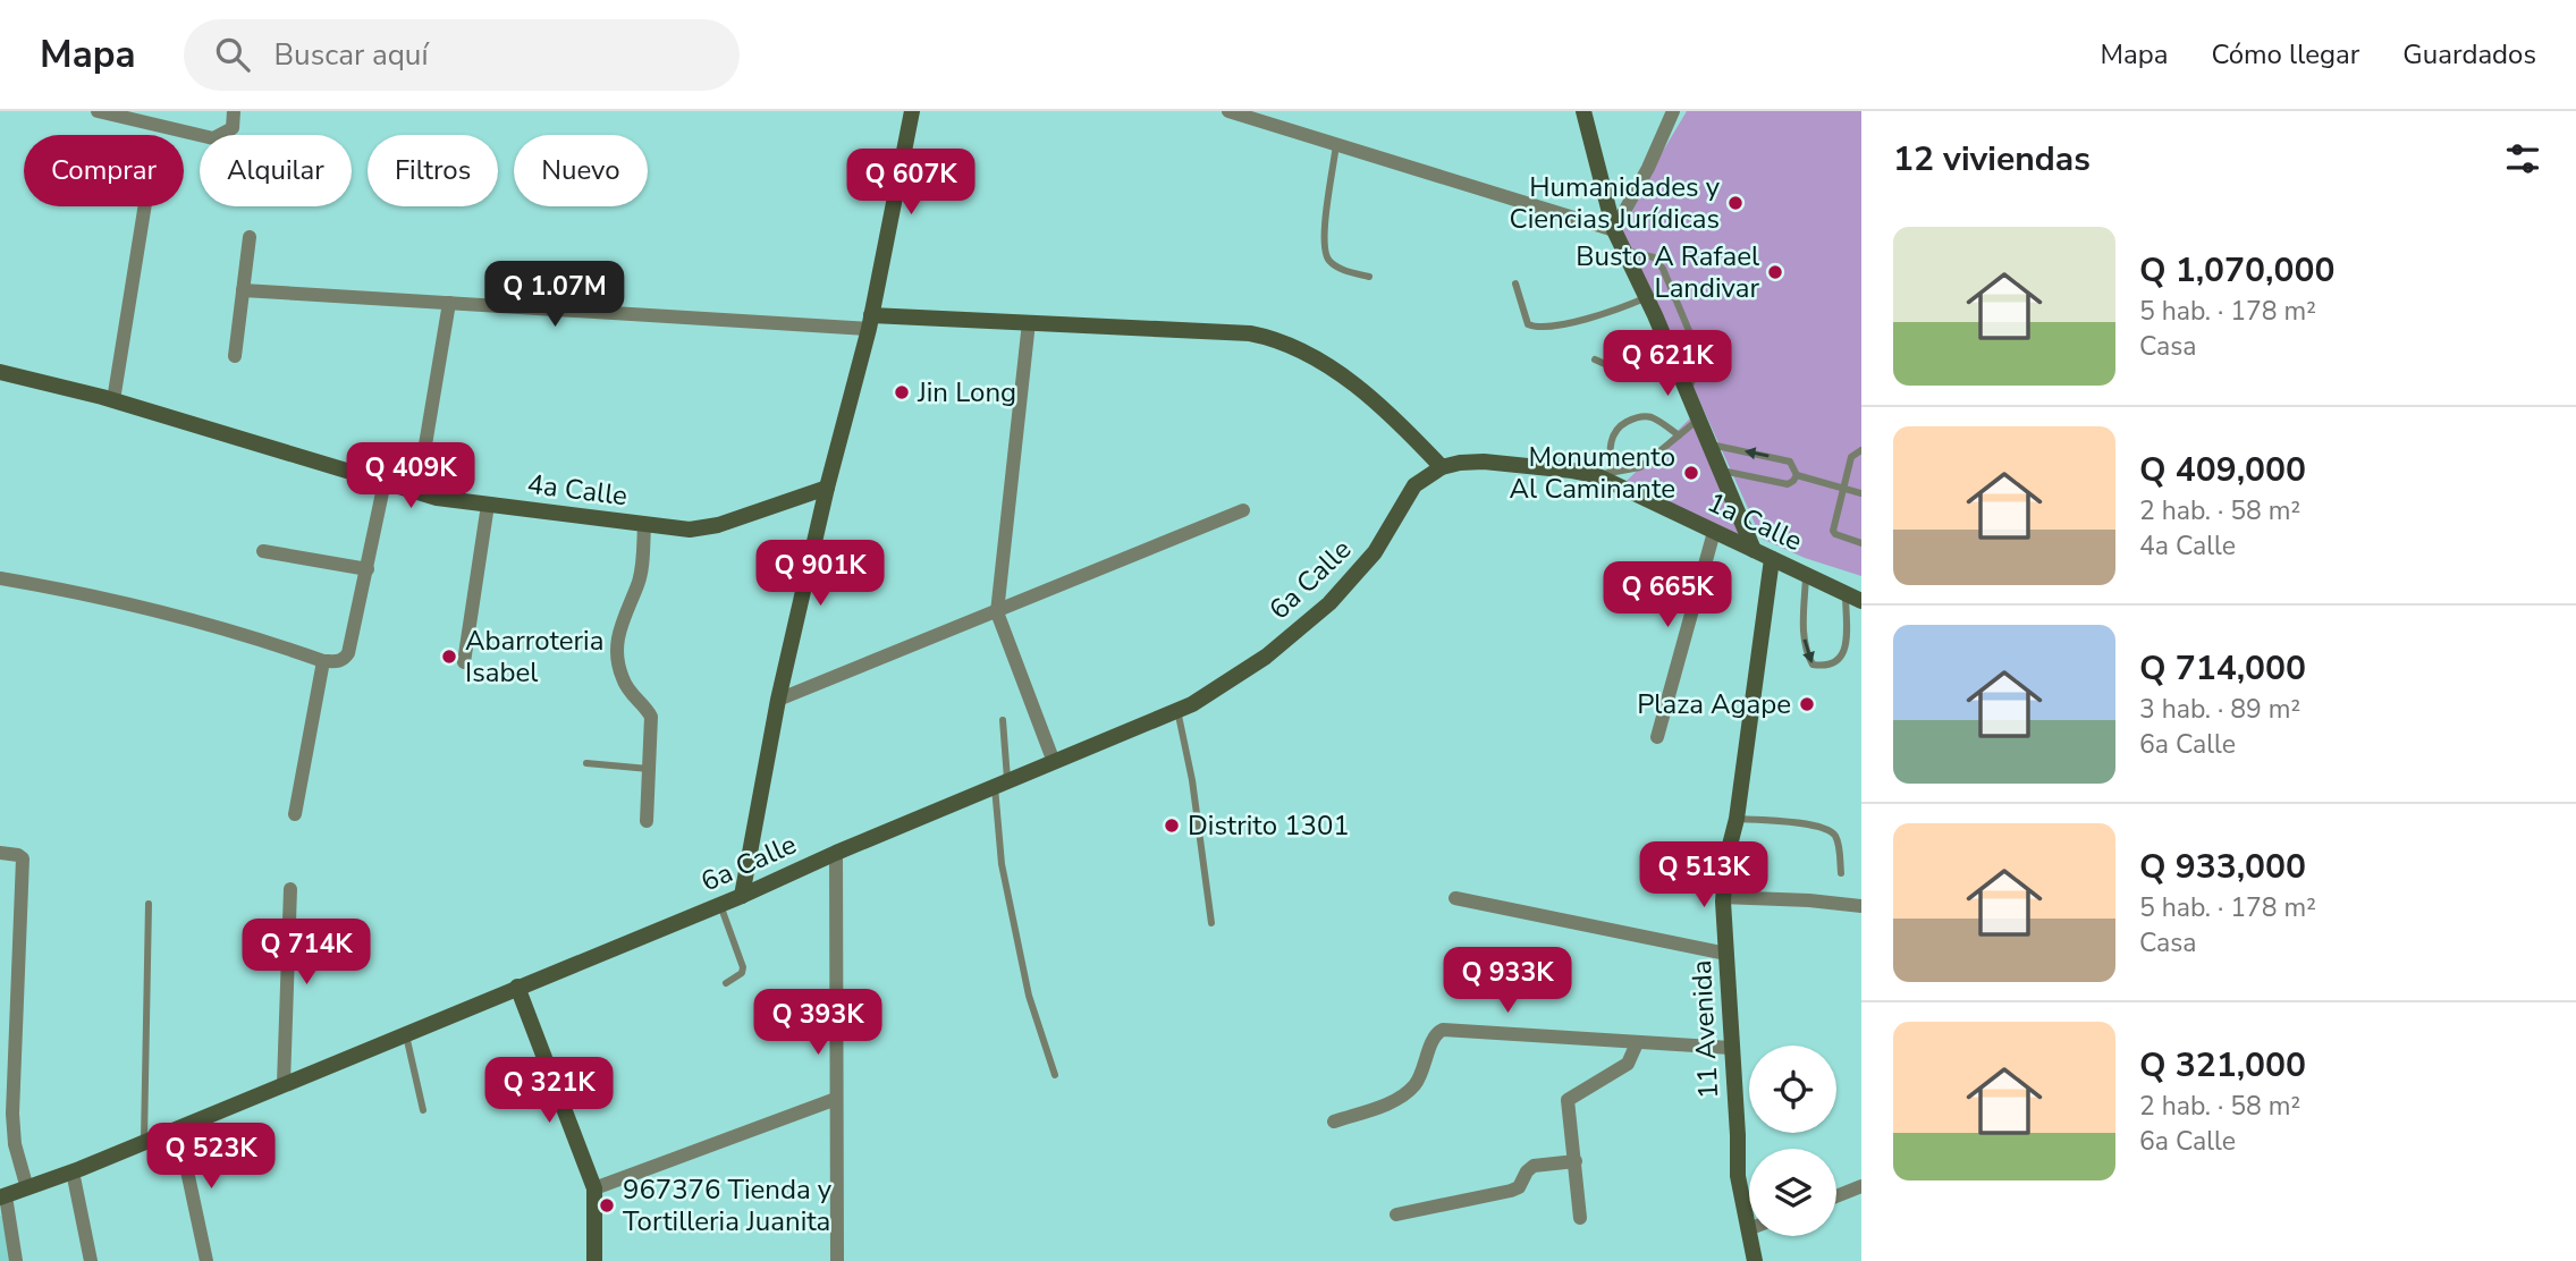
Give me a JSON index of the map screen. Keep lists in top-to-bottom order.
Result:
{
  "streets": {
    "street": [
      "4a Calle",
      "1a Calle",
      "6a Calle",
      "11 Avenida"
    ]
  },
  "crossings": [
    ["1a Calle", "6a Calle"],
    ["1a Calle", "11 Avenida"]
  ],
  "places": [
    "Humanidades y Ciencias Jurídicas",
    "Busto A Rafael Landivar",
    "Jin Long",
    "Monumento Al Caminante",
    "Abarroteria Isabel",
    "Plaza Agape",
    "Distrito 1301",
    "967376 Tienda y Tortilleria Juanita"
  ],
  "page": {
    "header": "Mapa",
    "search": "Buscar aquí",
    "nav": ["Mapa", "Cómo llegar", "Guardados"],
    "heading": "12 viviendas",
    "chip": [
      "Comprar",
      "Alquilar",
      "Filtros",
      "Nuevo"
    ],
    "price": [
      "Q 607K",
      "Q 1.07M",
      "Q 621K",
      "Q 409K",
      "Q 901K",
      "Q 665K",
      "Q 513K",
      "Q 714K",
      "Q 933K",
      "Q 393K",
      "Q 321K",
      "Q 523K"
    ],
    "list": [
      {
        "name": "Q 1,070,000",
        "note": "5 hab. · 178 m² · Casa"
      },
      {
        "name": "Q 409,000",
        "note": "2 hab. · 58 m² · 4a Calle"
      },
      {
        "name": "Q 714,000",
        "note": "3 hab. · 89 m² · 6a Calle"
      },
      {
        "name": "Q 933,000",
        "note": "5 hab. · 178 m² · Casa"
      },
      {
        "name": "Q 321,000",
        "note": "2 hab. · 58 m² · 6a Calle"
      }
    ]
  }
}
